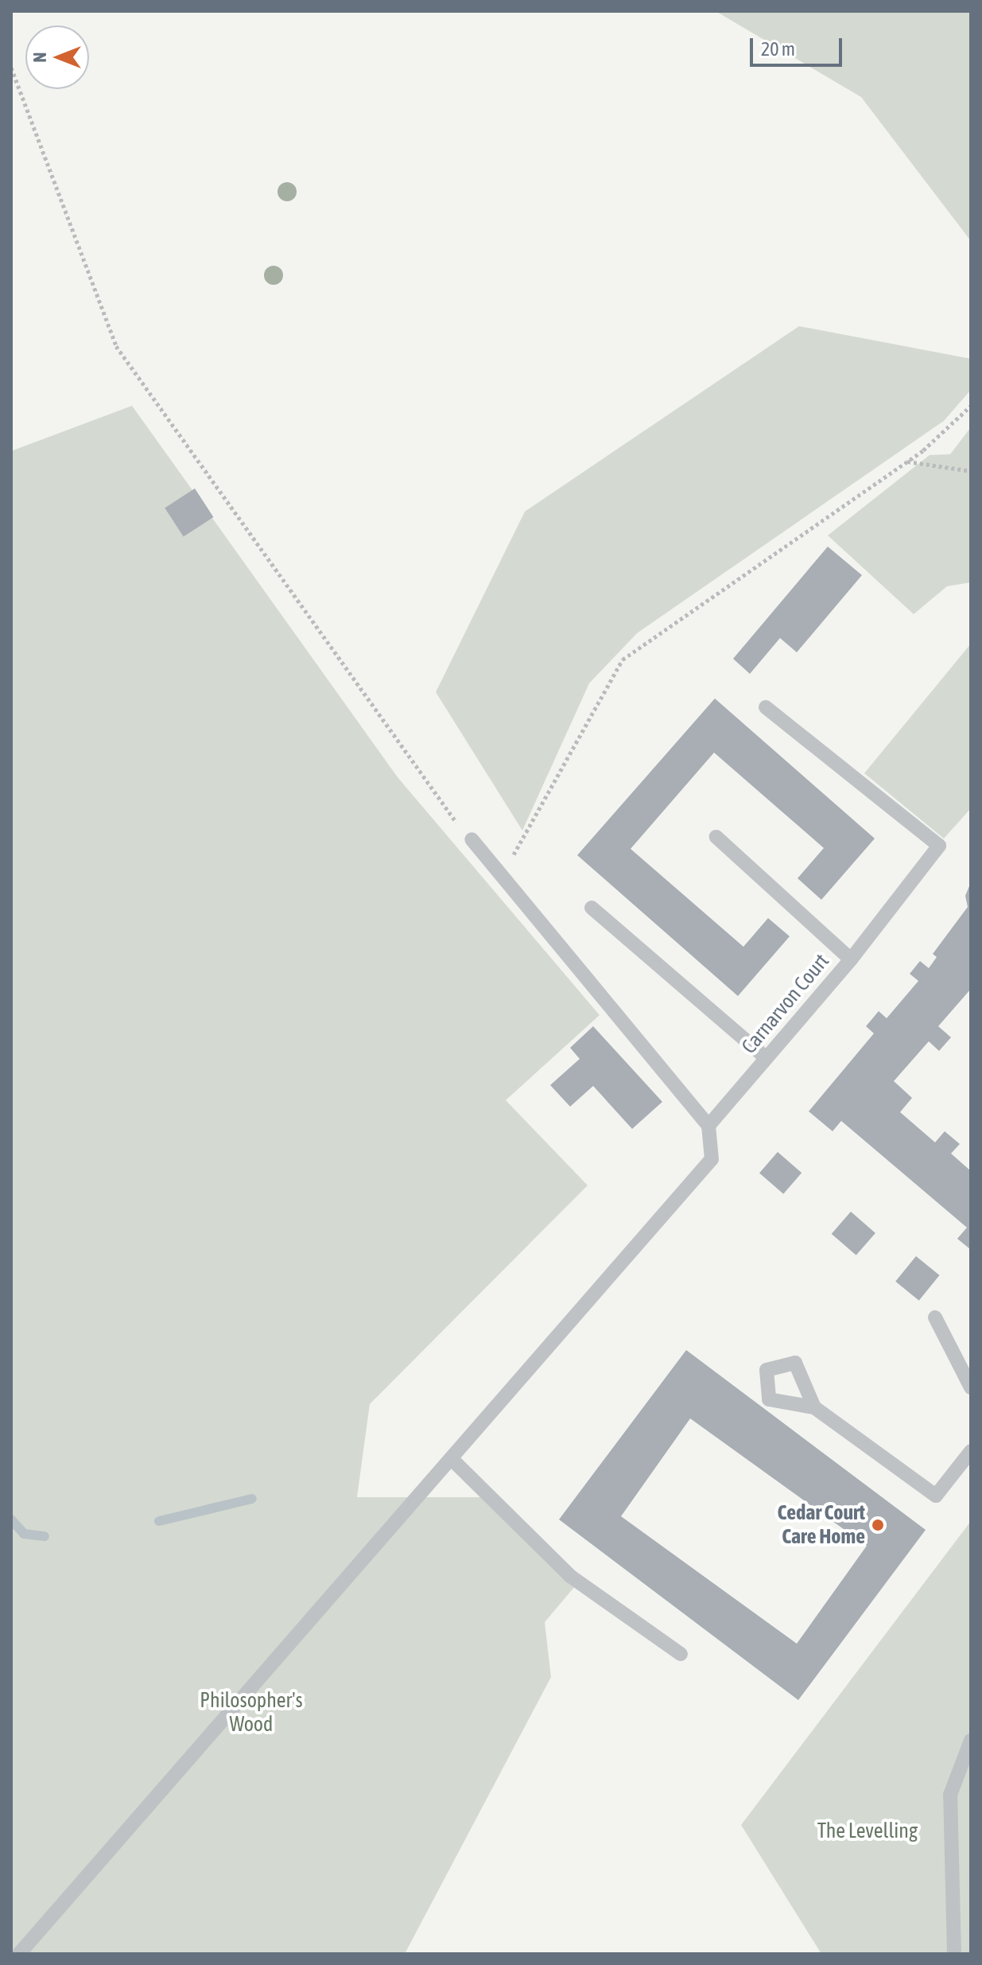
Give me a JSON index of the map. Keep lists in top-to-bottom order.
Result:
{
  "streets": {
    "lane": ["Carnarvon Court"]
  },
  "parks": ["Philosopher's Wood", "The Levelling"],
  "places": ["Cedar Court Care Home"],
  "scale_bar": "20 m",
  "north": "left"
}
